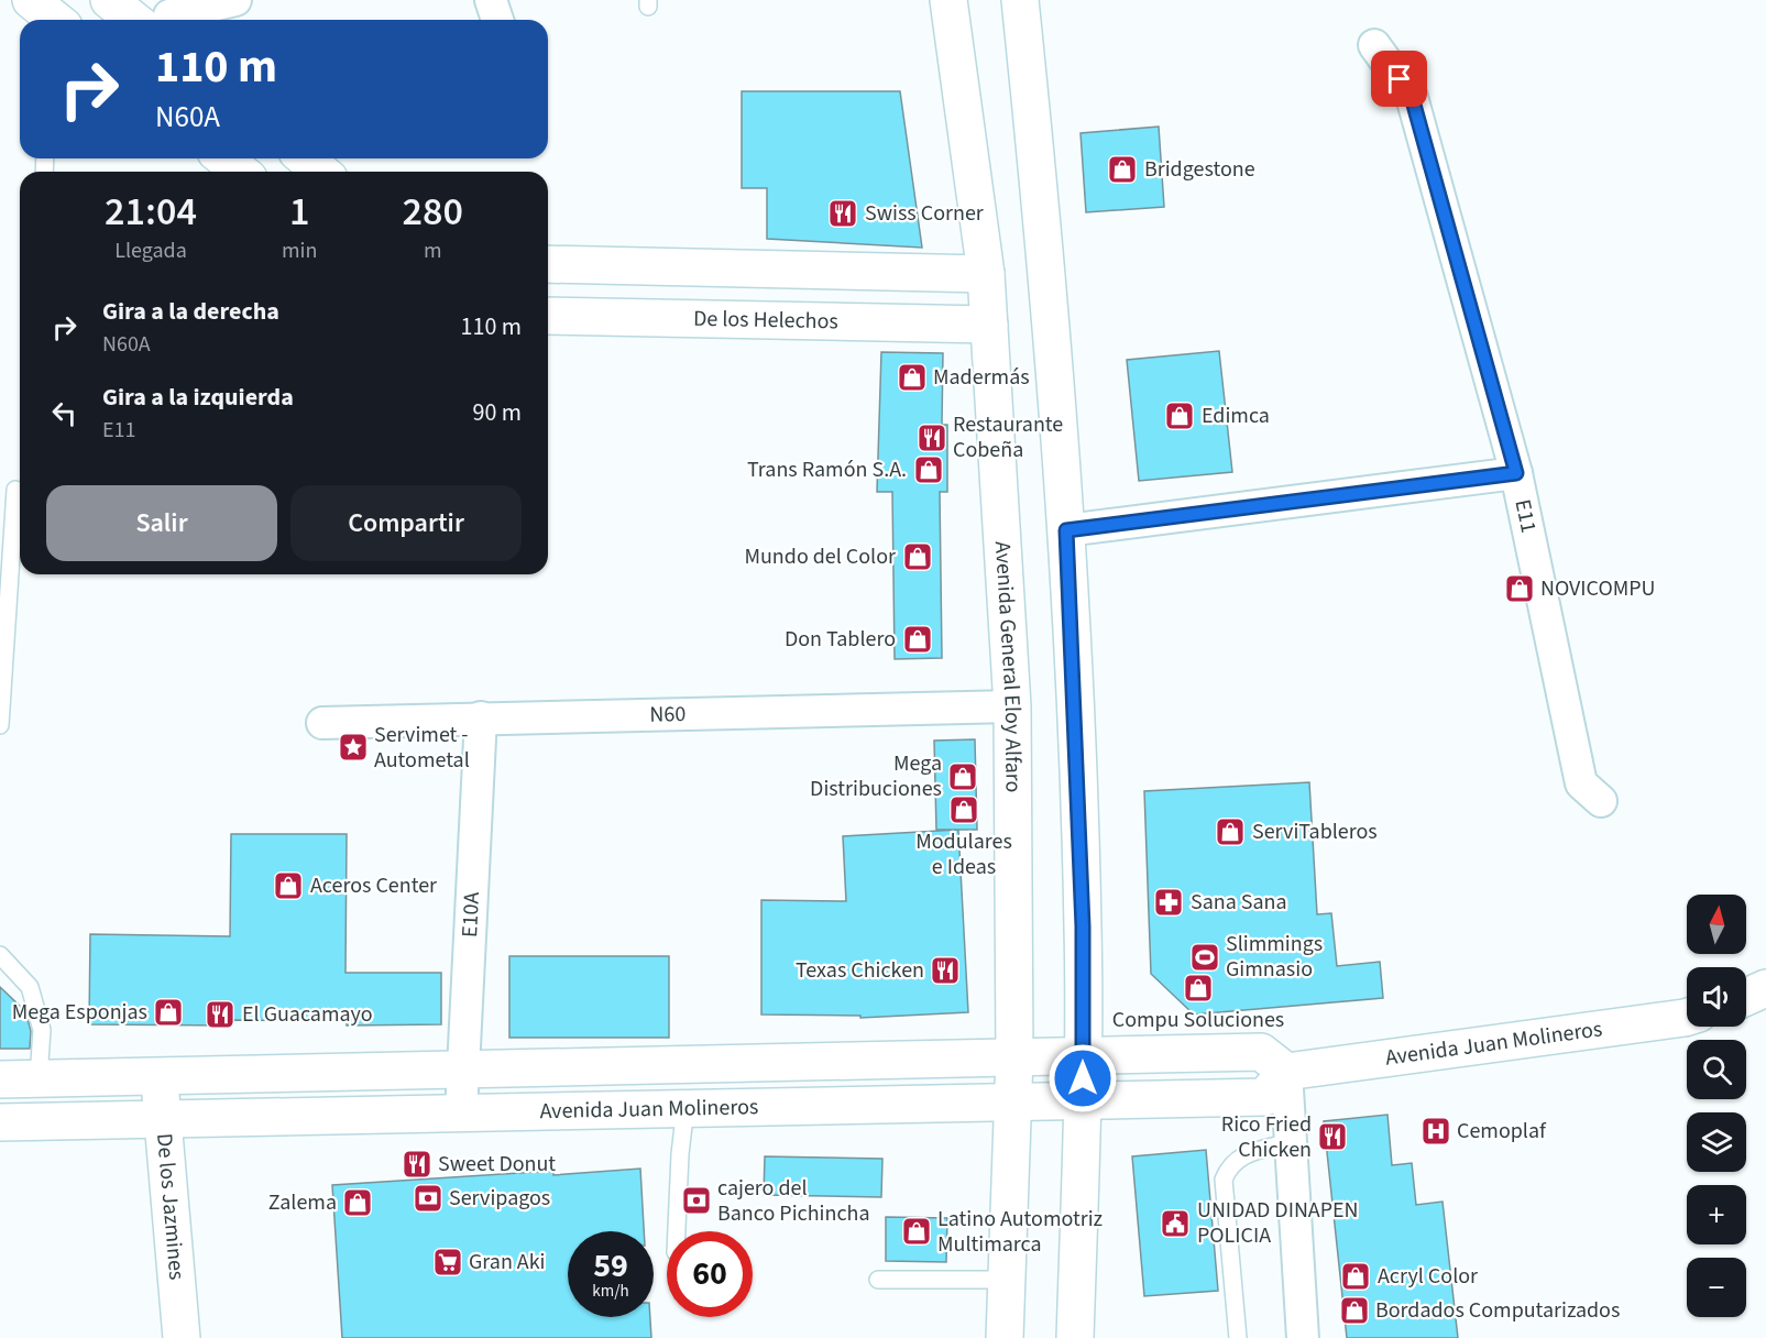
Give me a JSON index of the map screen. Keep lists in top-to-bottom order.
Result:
{
  "streets": {
    "street": [
      "De los Helechos",
      "E11",
      "Avenida General Eloy Alfaro",
      "N60",
      "E10A",
      "Avenida Juan Molineros",
      "De los Jazmines"
    ]
  },
  "crossings": [
    ["De los Helechos", "Avenida General Eloy Alfaro"],
    ["Avenida General Eloy Alfaro", "N60"],
    ["Avenida General Eloy Alfaro", "Avenida Juan Molineros"],
    ["N60", "E10A"],
    ["E10A", "Avenida Juan Molineros"],
    ["Avenida Juan Molineros", "De los Jazmines"]
  ],
  "places": {
    "shop": [
      "Bridgestone",
      "Madermás",
      "Edimca",
      "Trans Ramón S.A.",
      "Mundo del Color",
      "NOVICOMPU",
      "Don Tablero",
      "Mega Distribuciones",
      "Modulares e Ideas",
      "ServiTableros",
      "Aceros Center",
      "Compu Soluciones",
      "Mega Esponjas",
      "Zalema",
      "Latino Automotriz Multimarca",
      "Acryl Color",
      "Bordados Computarizados"
    ],
    "restaurant": [
      "Swiss Corner",
      "Restaurante Cobeña",
      "Texas Chicken",
      "El Guacamayo",
      "Rico Fried Chicken",
      "Sweet Donut"
    ],
    "place": ["Servimet - Autometal"],
    "pharmacy": ["Sana Sana"],
    "sports": ["Slimmings Gimnasio"],
    "hospital": ["Cemoplaf"],
    "bank": ["Servipagos", "cajero del Banco Pichincha"],
    "public building": ["UNIDAD DINAPEN POLICIA"],
    "supermarket": ["Gran Aki"]
  },
  "north": "top",
  "page": {
    "turn": ["110 m", "N60A"],
    "eta": [
      "21:04",
      "Llegada",
      "1",
      "min",
      "280",
      "m"
    ],
    "list": [
      {
        "name": "Gira a la derecha",
        "note": "N60A",
        "value": "110 m"
      },
      {
        "name": "Gira a la izquierda",
        "note": "E11",
        "value": "90 m"
      }
    ],
    "buttons": ["Salir", "Compartir"],
    "map_buttons": ["+", "−"],
    "speed": "59 km/h",
    "limit": "60"
  }
}
